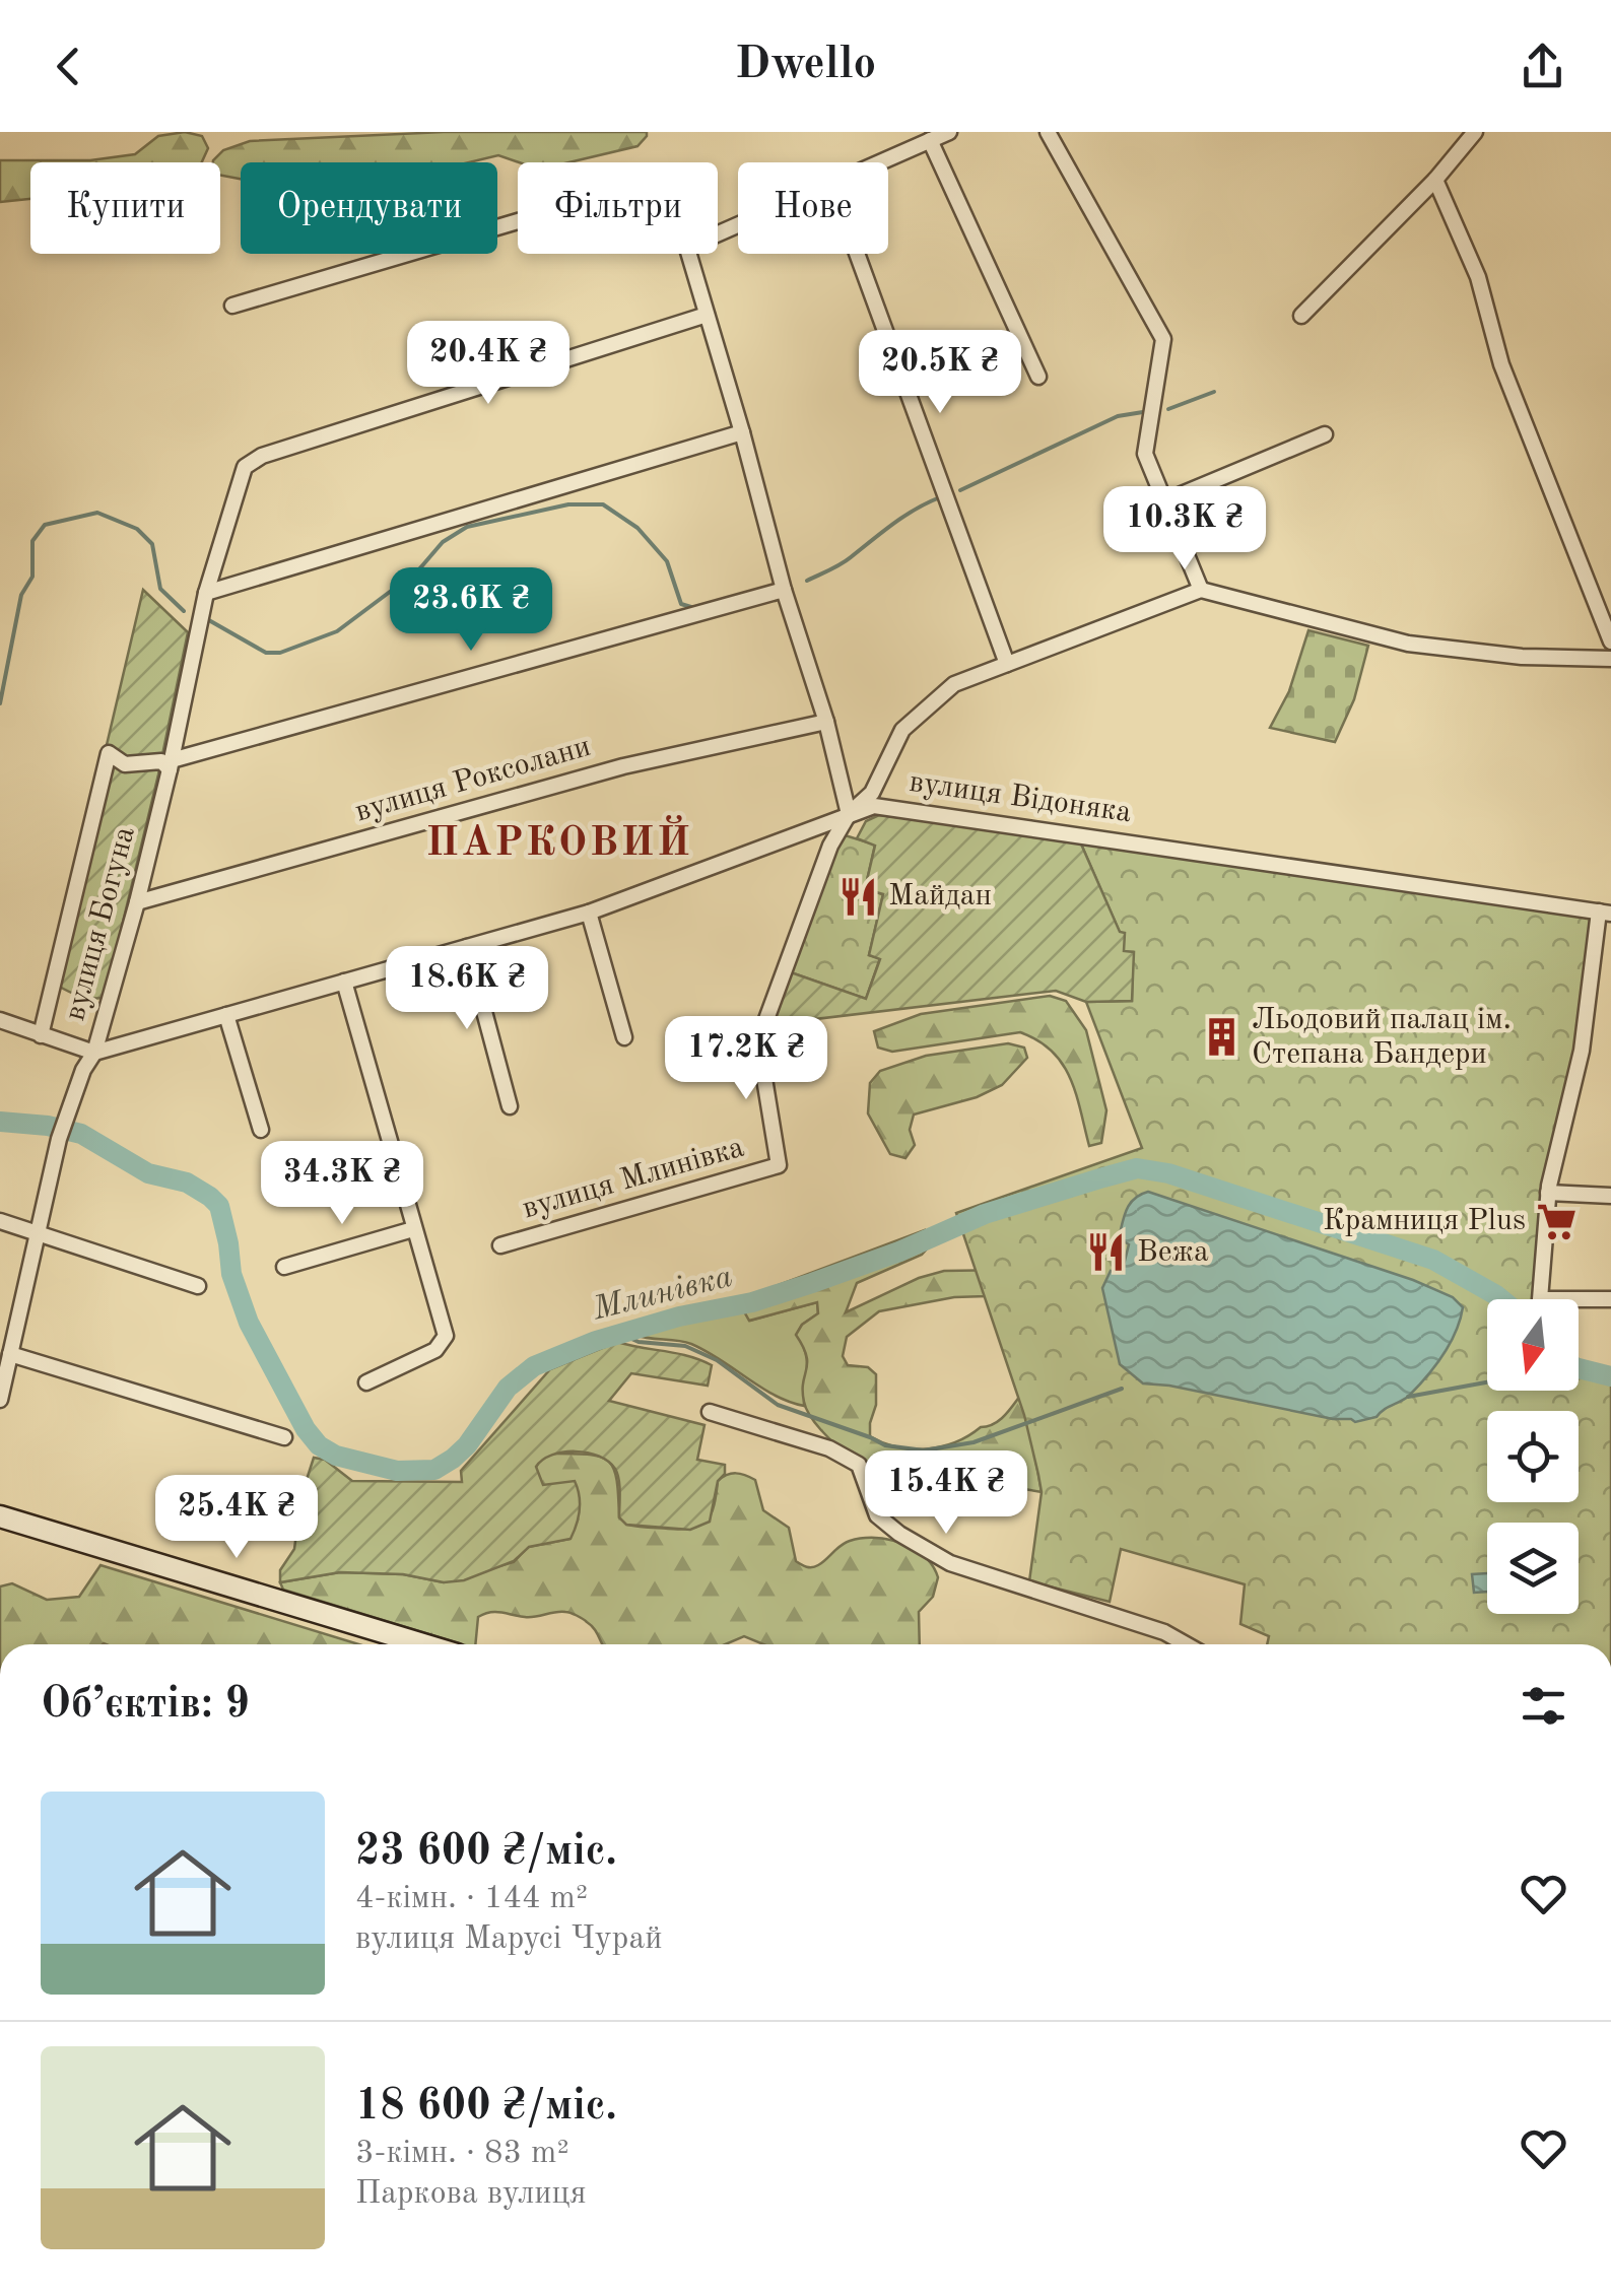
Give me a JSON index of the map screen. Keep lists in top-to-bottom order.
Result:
{
  "streets": {
    "street": [
      "вулиця Роксолани",
      "вулиця Відоняка",
      "вулиця Богуна",
      "вулиця Млинівка"
    ]
  },
  "crossings": [
    ["вулиця Роксолани", "вулиця Богуна"],
    ["вулиця Відоняка", "вулиця Богуна"],
    ["вулиця Відоняка", "вулиця Млинівка"]
  ],
  "districts": ["ПАРКОВИЙ"],
  "water": ["Млинівка"],
  "places": {
    "restaurant": ["Майдан", "Вежа"],
    "building": ["Льодовий палац ім. Степана Бандери"],
    "supermarket": ["Крамниця Plus"]
  },
  "north": "bottom",
  "page": {
    "header": "Dwello",
    "chip": [
      "Купити",
      "Орендувати",
      "Фільтри",
      "Нове"
    ],
    "price": [
      "20.4K ₴",
      "20.5K ₴",
      "10.3K ₴",
      "23.6K ₴",
      "18.6K ₴",
      "17.2K ₴",
      "34.3K ₴",
      "15.4K ₴",
      "25.4K ₴"
    ],
    "heading": "Об’єктів: 9",
    "list": [
      {
        "name": "23 600 ₴/міс.",
        "note": "4-кімн. · 144 m² · вулиця Марусі Чурай"
      },
      {
        "name": "18 600 ₴/міс.",
        "note": "3-кімн. · 83 m² · Паркова вулиця"
      }
    ]
  }
}
